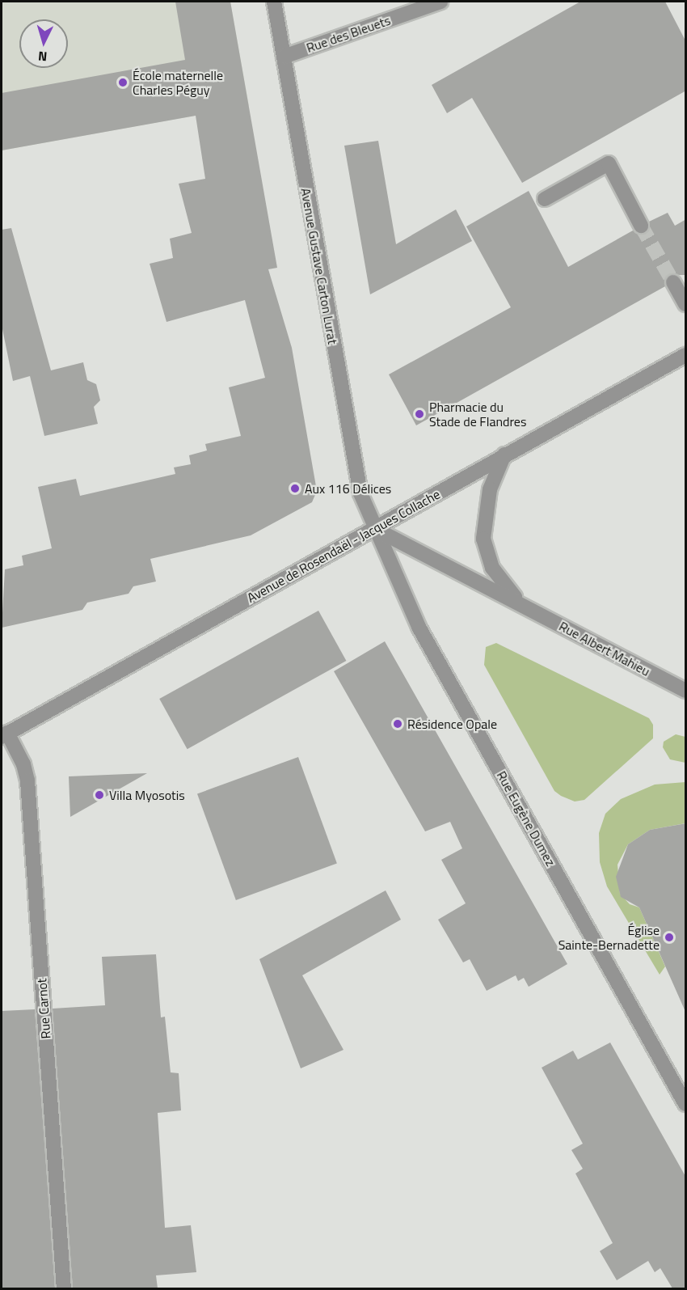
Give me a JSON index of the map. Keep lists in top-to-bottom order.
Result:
{
  "streets": {
    "street": [
      "Rue des Bleuets",
      "Avenue Gustave Carton Lurat",
      "Avenue de Rosendaël - Jacques Collache",
      "Rue Albert Mahieu",
      "Rue Eugène Dumez",
      "Rue Carnot"
    ]
  },
  "crossings": [
    ["Rue des Bleuets", "Avenue Gustave Carton Lurat"],
    ["Avenue Gustave Carton Lurat", "Avenue de Rosendaël - Jacques Collache"],
    ["Avenue Gustave Carton Lurat", "Rue Albert Mahieu"],
    ["Avenue Gustave Carton Lurat", "Rue Eugène Dumez"],
    ["Avenue de Rosendaël - Jacques Collache", "Rue Albert Mahieu"],
    ["Avenue de Rosendaël - Jacques Collache", "Rue Eugène Dumez"],
    ["Avenue de Rosendaël - Jacques Collache", "Rue Carnot"],
    ["Rue Albert Mahieu", "Rue Eugène Dumez"]
  ],
  "places": [
    "École maternelle Charles Péguy",
    "Pharmacie du Stade de Flandres",
    "Aux 116 Délices",
    "Résidence Opale",
    "Villa Myosotis",
    "Église Sainte-Bernadette"
  ],
  "north": "bottom"
}
